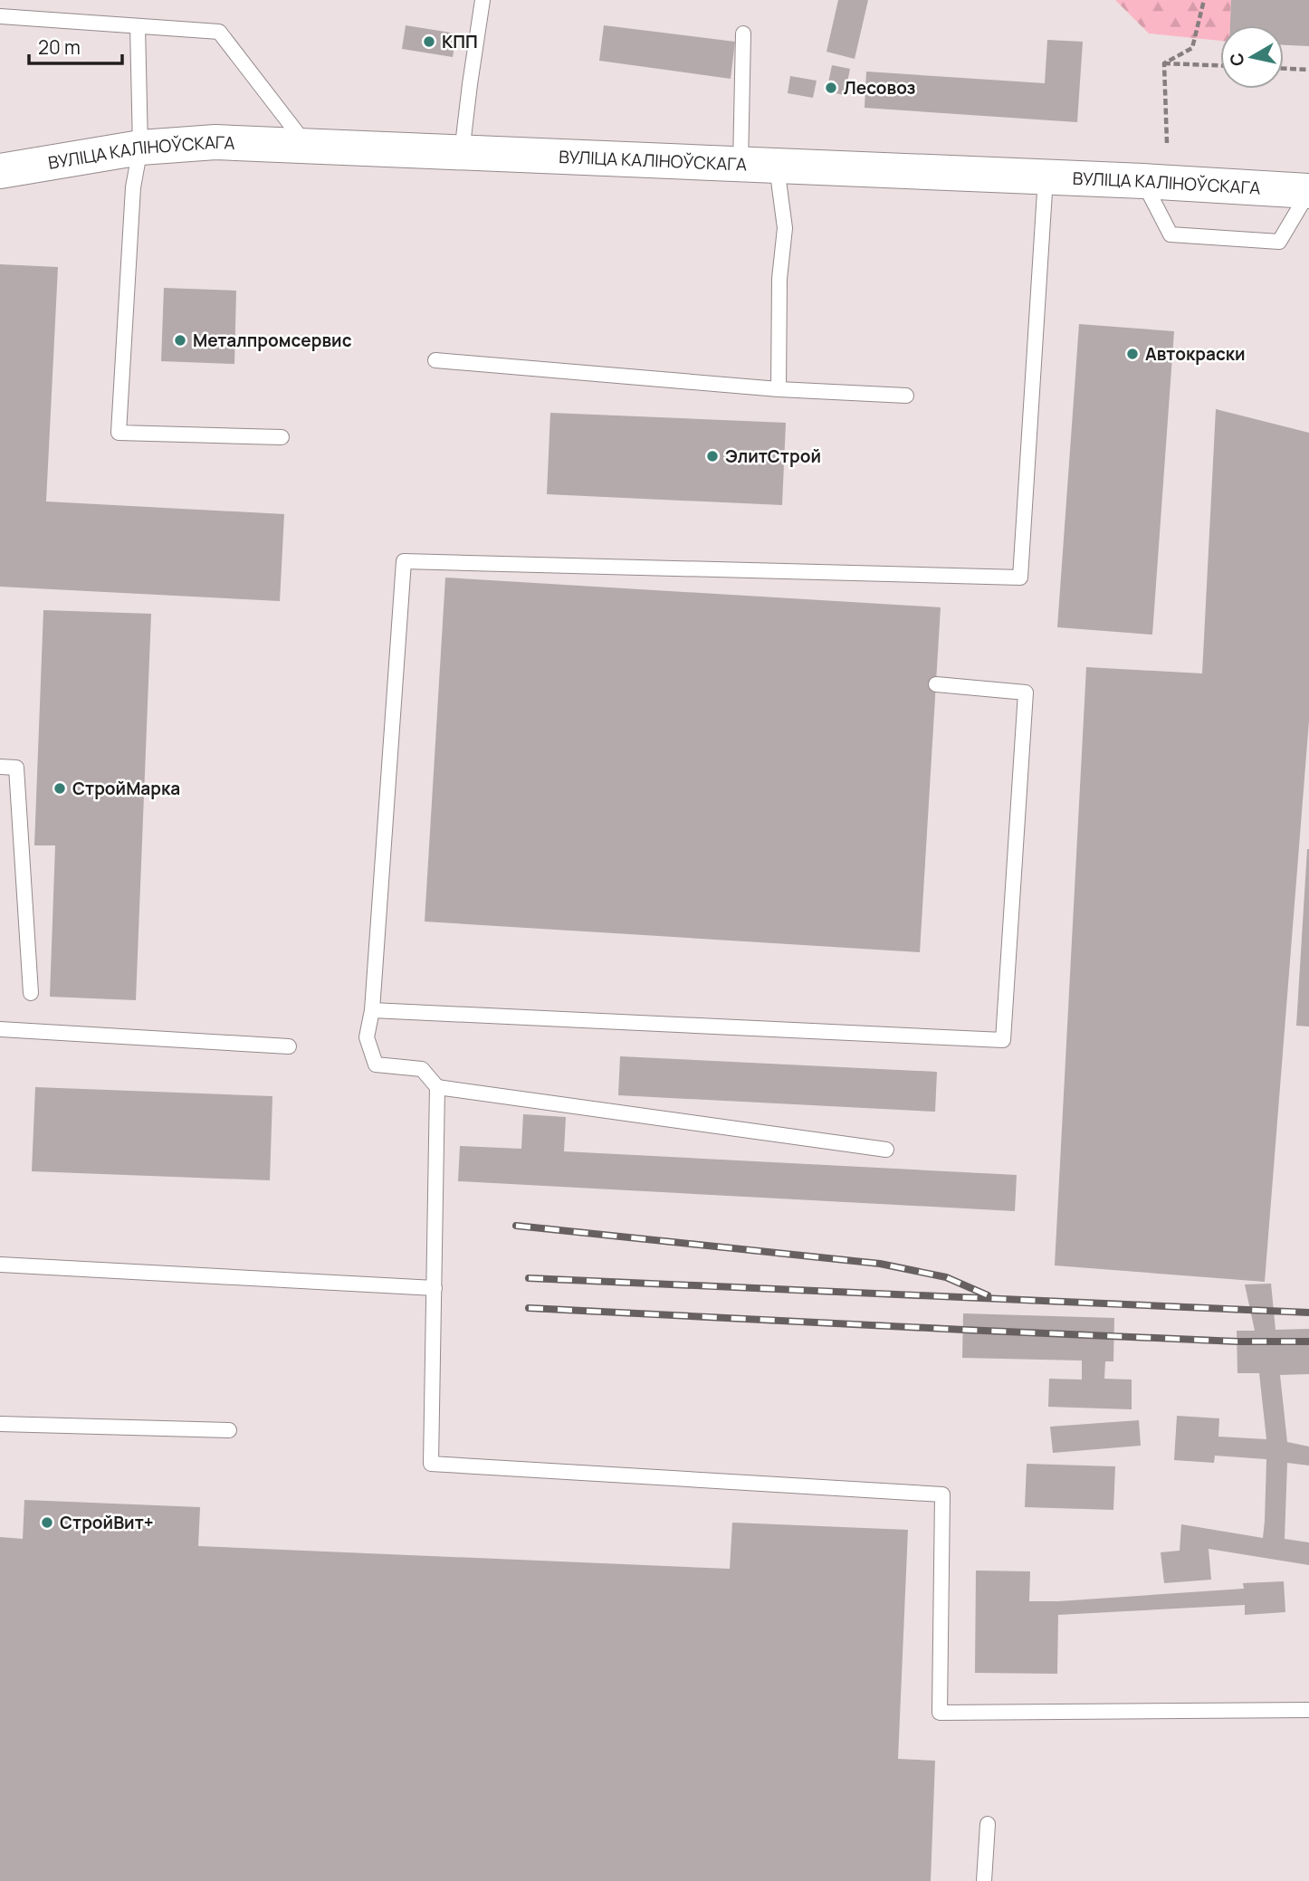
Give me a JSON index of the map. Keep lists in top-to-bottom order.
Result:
{
  "streets": {
    "street": ["ВУЛІЦА КАЛІНОЎСКАГА"]
  },
  "places": [
    "КПП",
    "Лесовоз",
    "Металпромсервис",
    "Автокраски",
    "ЭлитСтрой",
    "СтройМарка",
    "СтройВит+"
  ],
  "scale_bar": "20 m",
  "north": "left"
}
